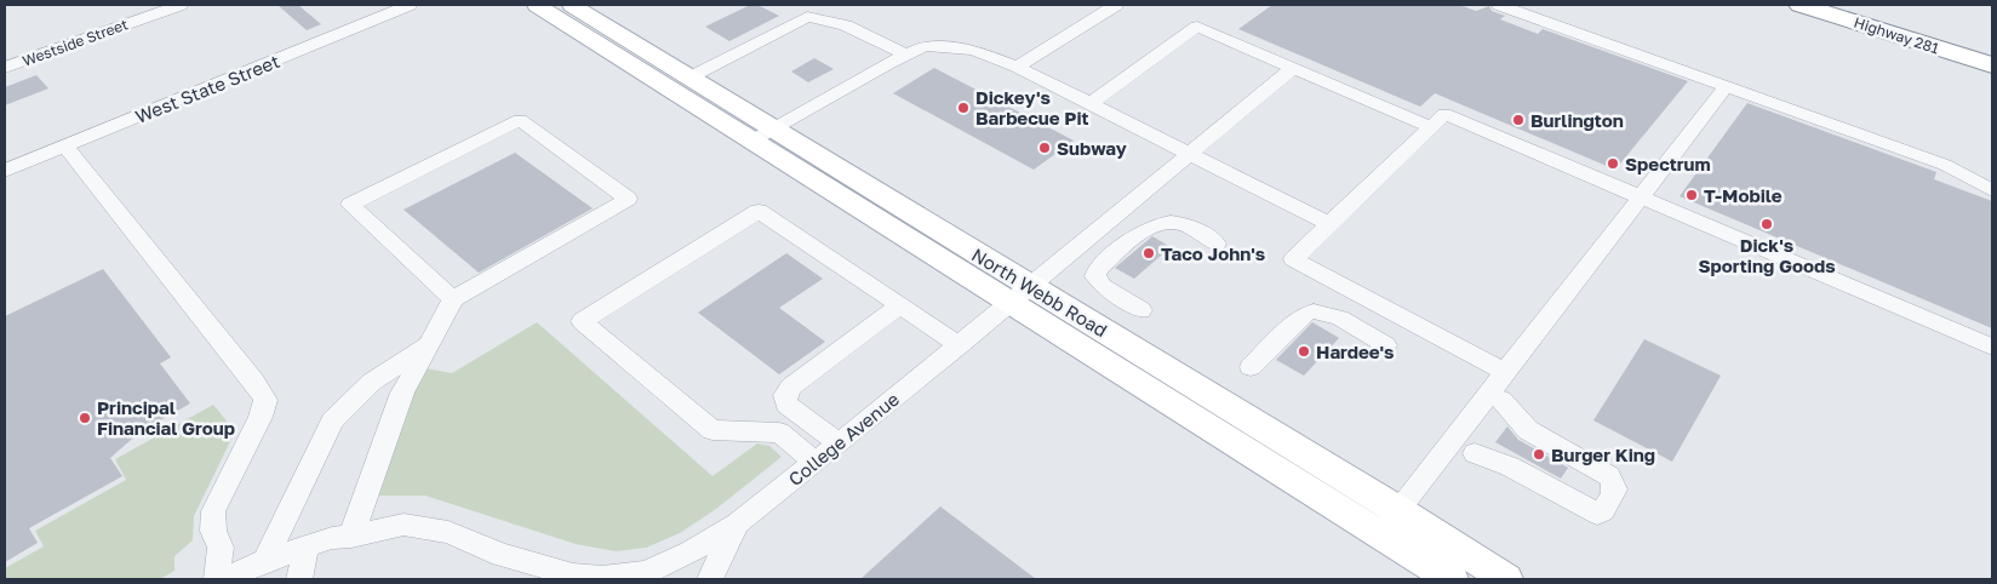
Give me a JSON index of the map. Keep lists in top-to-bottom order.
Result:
{
  "streets": {
    "highway": ["Highway 281"],
    "main road": ["North Webb Road"],
    "street": ["Westside Street", "West State Street", "College Avenue"]
  },
  "crossings": [
    ["North Webb Road", "College Avenue"]
  ],
  "places": [
    "Dickey's Barbecue Pit",
    "Burlington",
    "Subway",
    "Spectrum",
    "T-Mobile",
    "Dick's Sporting Goods",
    "Taco John's",
    "Hardee's",
    "Principal Financial Group",
    "Burger King"
  ]
}
